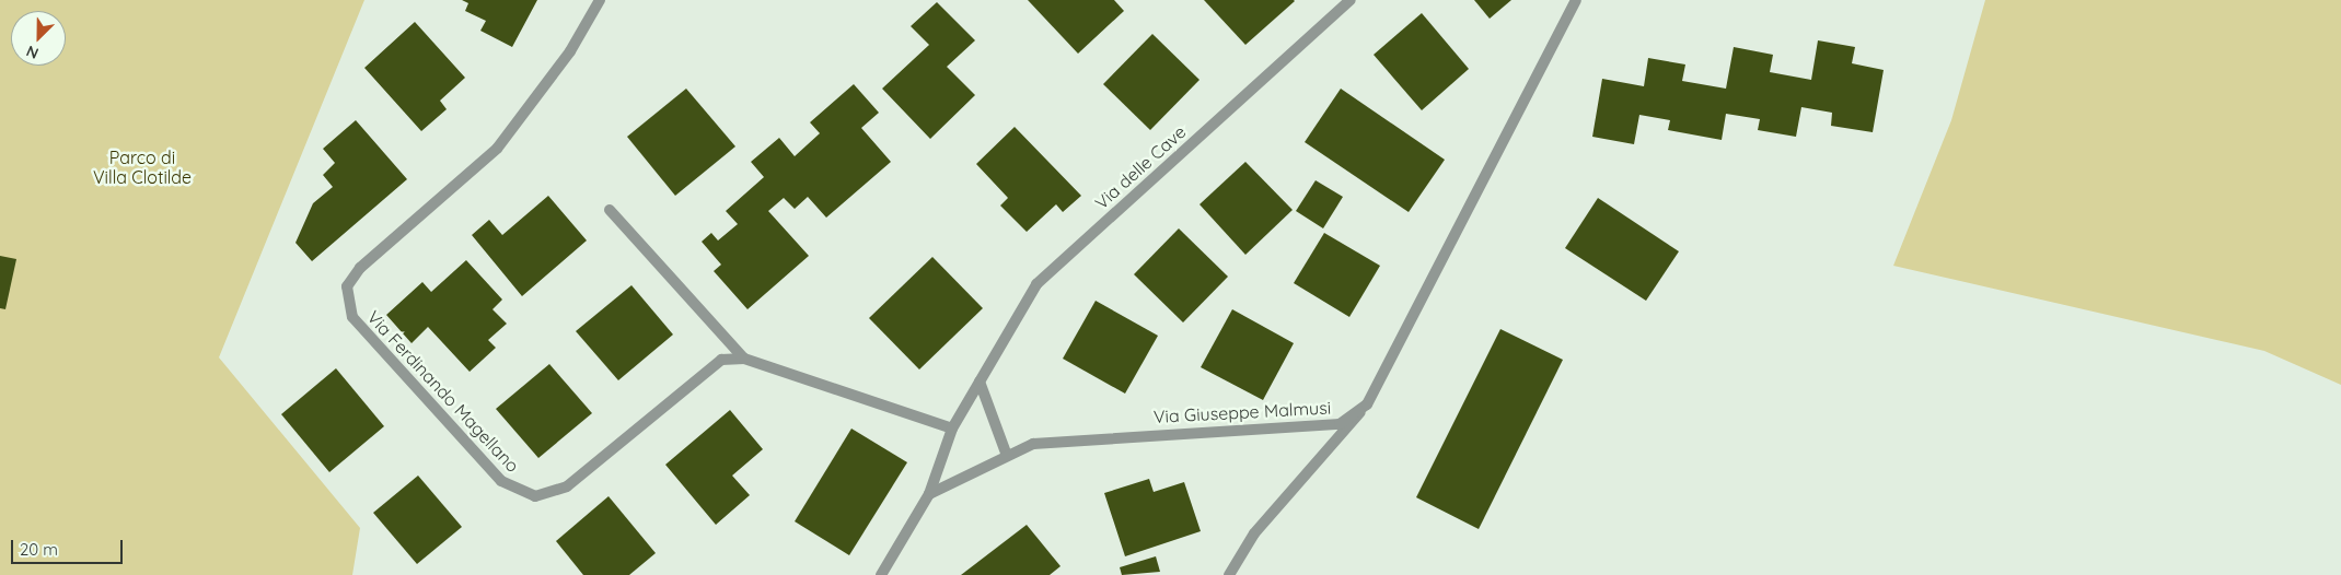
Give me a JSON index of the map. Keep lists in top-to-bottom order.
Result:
{
  "streets": {
    "street": ["Via delle Cave", "Via Ferdinando Magellano", "Via Giuseppe Malmusi"]
  },
  "crossings": [
    ["Via delle Cave", "Via Ferdinando Magellano"],
    ["Via delle Cave", "Via Giuseppe Malmusi"]
  ],
  "parks": ["Parco di Villa Clotilde"],
  "scale_bar": "20 m",
  "north": "bottom left"
}
